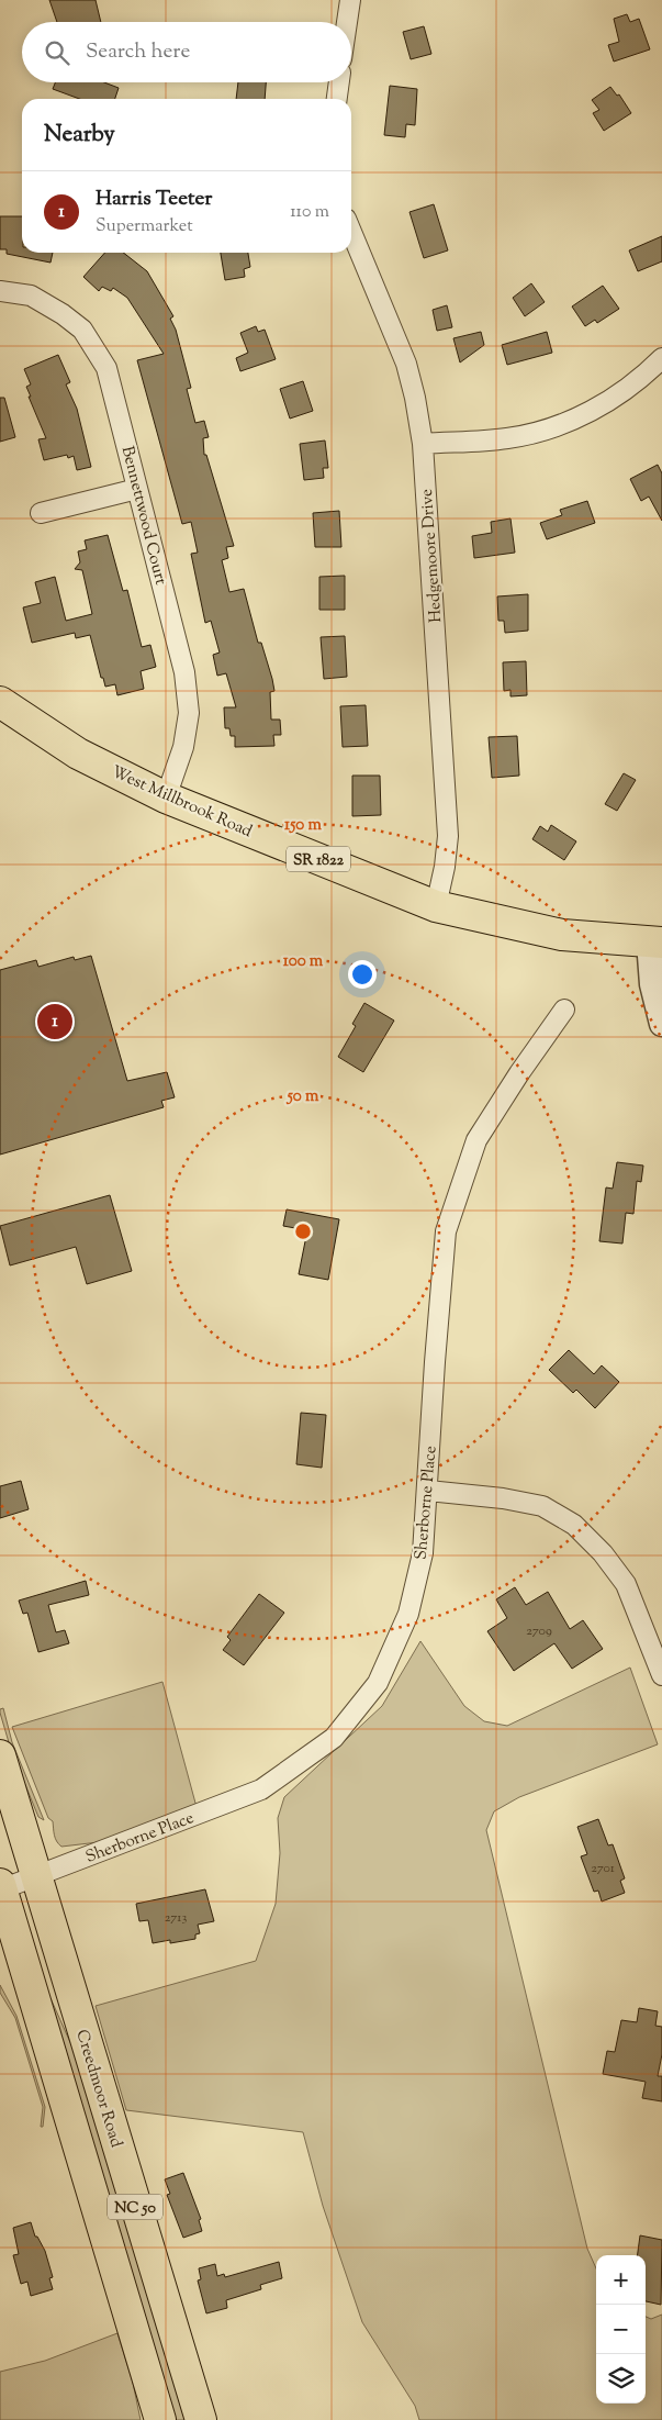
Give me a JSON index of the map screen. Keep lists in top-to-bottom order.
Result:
{
  "streets": {
    "main road": [
      "West Millbrook Road",
      "SR 1822",
      "Creedmoor Road",
      "NC 50"
    ],
    "street": ["Bennettwood Court", "Hedgemoore Drive", "Sherborne Place"]
  },
  "crossings": [
    ["Bennettwood Court", "West Millbrook Road"],
    ["Hedgemoore Drive", "West Millbrook Road"],
    ["Sherborne Place", "Creedmoor Road"],
    ["Sherborne Place", "NC 50"]
  ],
  "house_numbers": ["2709", "2701", "2713"],
  "page": {
    "search": "Search here",
    "heading": "Nearby",
    "list": [
      {
        "mark": "1",
        "name": "Harris Teeter",
        "note": "Supermarket",
        "value": "110 m"
      }
    ],
    "pins": "1",
    "map_buttons": ["+", "−"]
  },
  "rings": ["150 m", "100 m", "50 m"]
}
